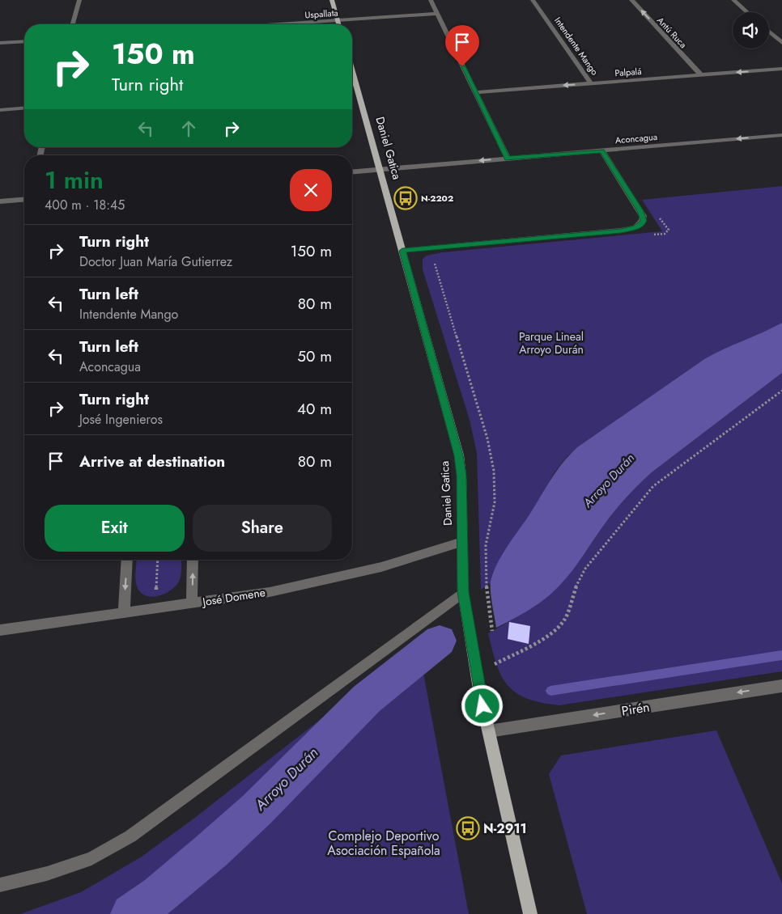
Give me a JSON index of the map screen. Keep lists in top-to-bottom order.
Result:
{
  "streets": {
    "main road": ["Daniel Gatica"],
    "street": [
      "Uspallata",
      "Antú Ruca",
      "Intendente Mango",
      "Palpalá",
      "Aconcagua",
      "José Domene",
      "Pirén"
    ]
  },
  "crossings": [
    ["Antú Ruca", "Palpalá"],
    ["Intendente Mango", "Palpalá"],
    ["Aconcagua", "Daniel Gatica"],
    ["Daniel Gatica", "José Domene"],
    ["Daniel Gatica", "Pirén"]
  ],
  "one_way": [
    "Antú Ruca",
    "Palpalá",
    "Aconcagua",
    "Pirén"
  ],
  "water": ["Arroyo Durán"],
  "parks": ["Parque Lineal Arroyo Durán", "Complejo Deportivo Asociación Española"],
  "places": {
    "bus stop": ["N-2202", "N-2911"]
  },
  "page": {
    "turn": ["150 m", "Turn right"],
    "heading": ["1 min", "400 m · 18:45"],
    "list": [
      {
        "name": "Turn right",
        "note": "Doctor Juan María Gutierrez",
        "value": "150 m"
      },
      {
        "name": "Turn left",
        "note": "Intendente Mango",
        "value": "80 m"
      },
      {
        "name": "Turn left",
        "note": "Aconcagua",
        "value": "50 m"
      },
      {
        "name": "Turn right",
        "note": "José Ingenieros",
        "value": "40 m"
      },
      {
        "name": "Arrive at destination",
        "value": "80 m"
      }
    ],
    "buttons": ["Exit", "Share"]
  }
}
